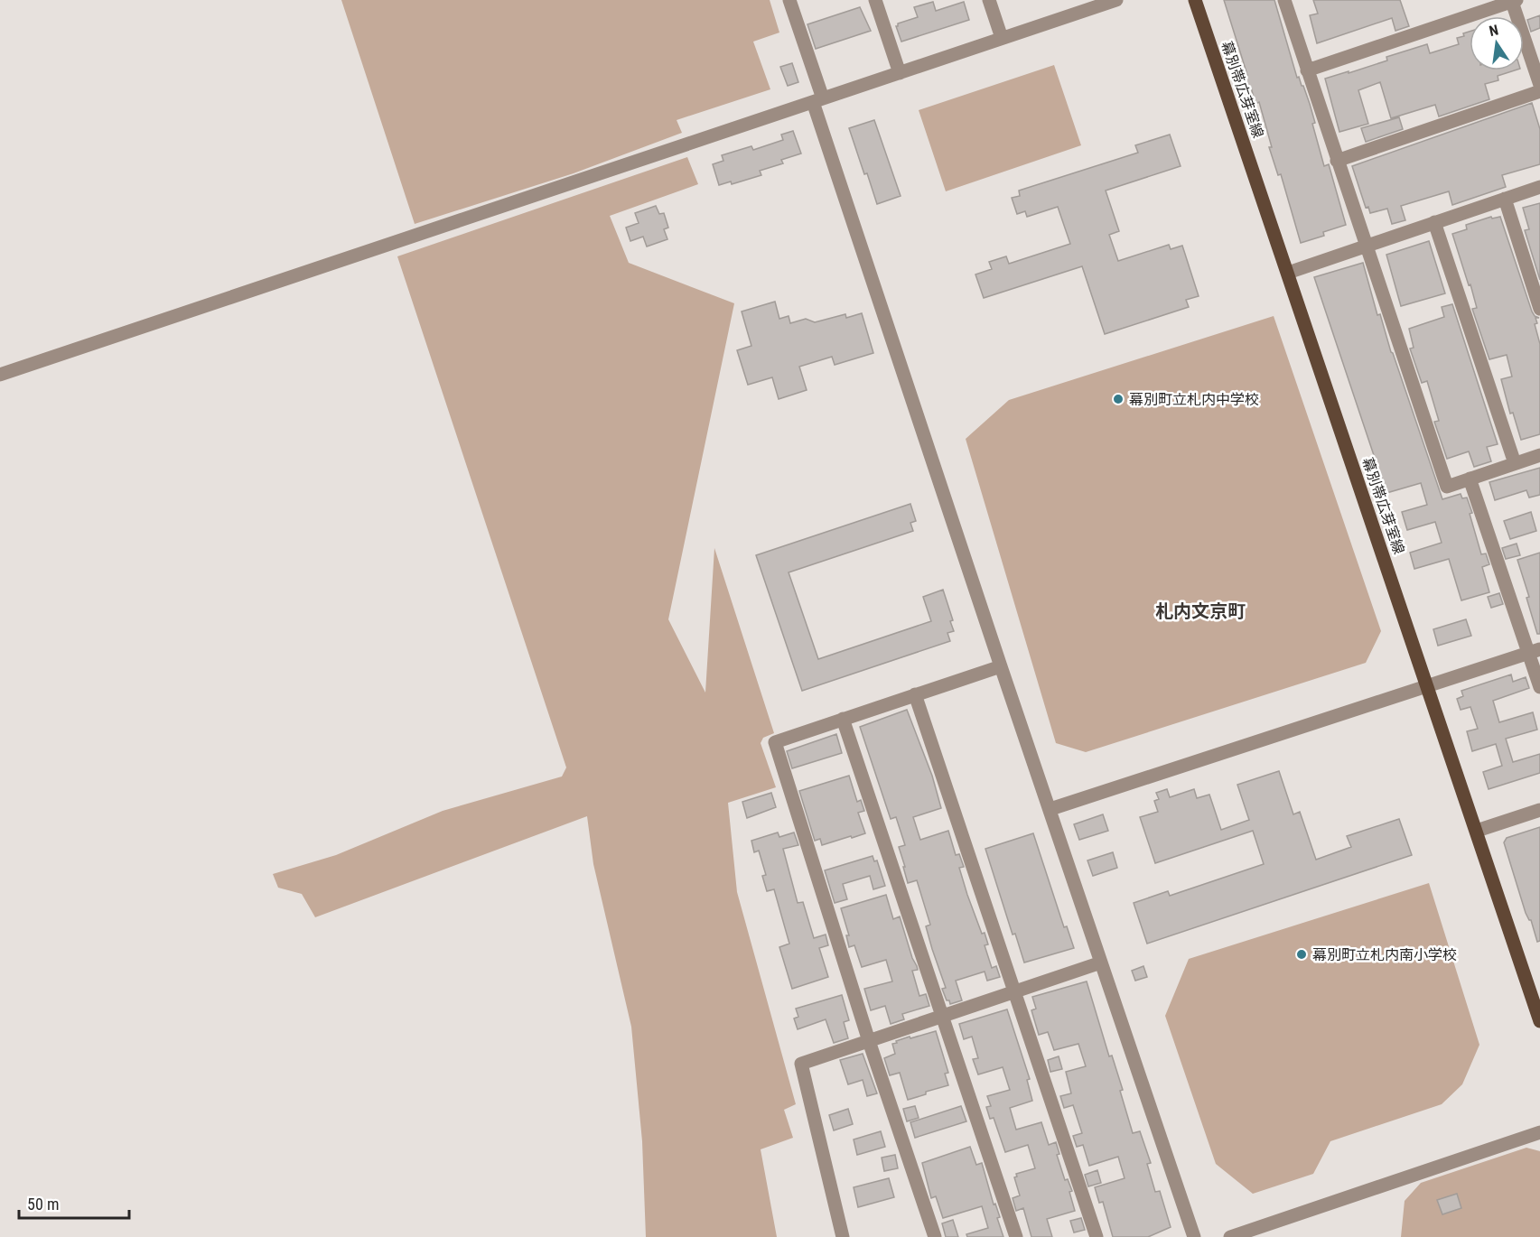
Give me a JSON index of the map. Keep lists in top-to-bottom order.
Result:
{
  "streets": {
    "main road": ["幕別帯広芽室線"]
  },
  "districts": ["札内文京町"],
  "places": ["幕別町立札内中学校", "幕別町立札内南小学校"],
  "scale_bar": "50 m",
  "north": "top"
}
